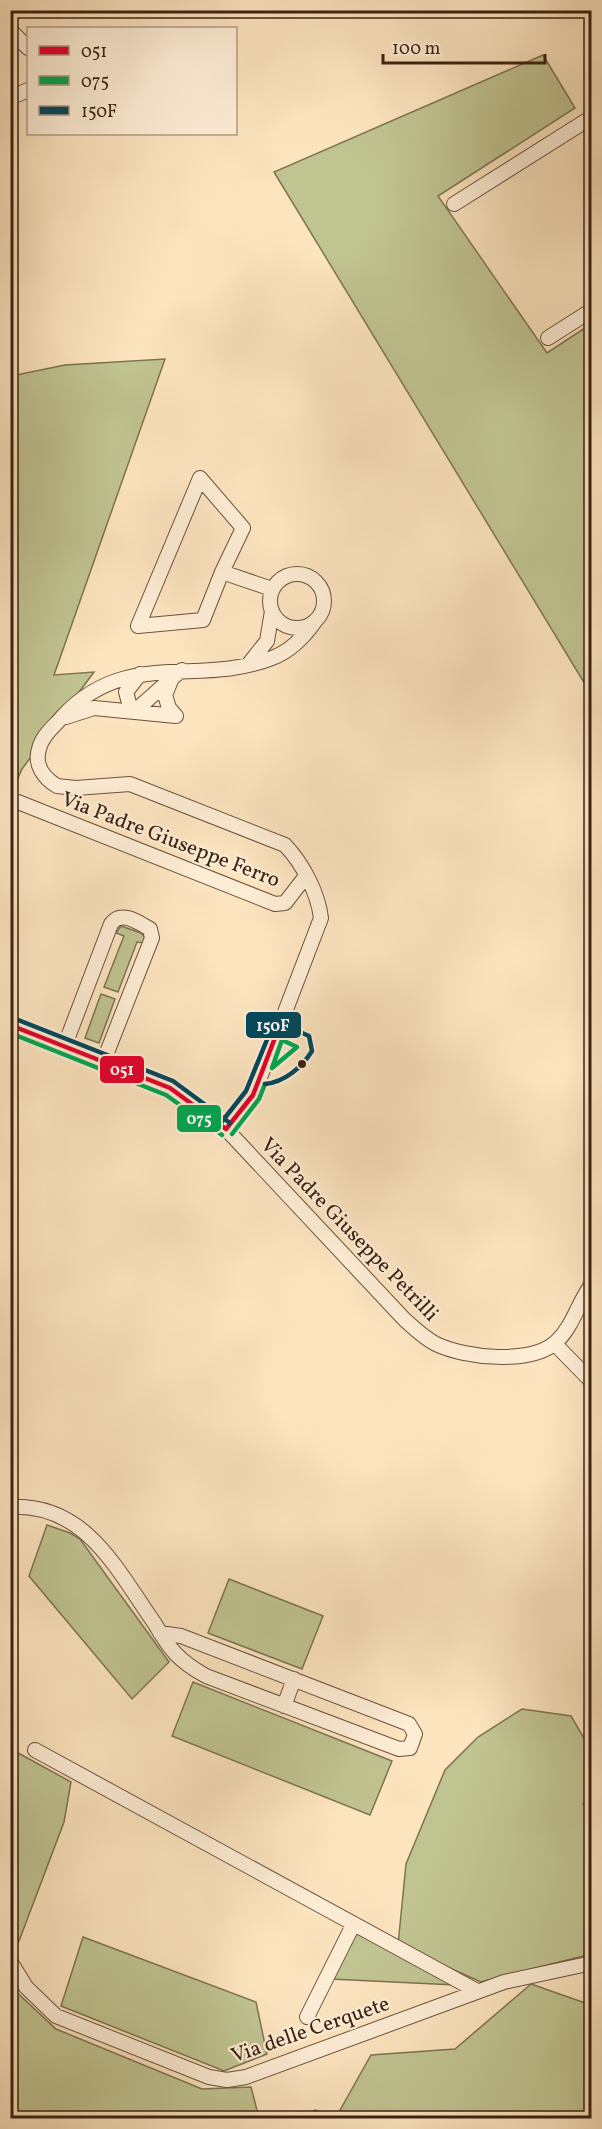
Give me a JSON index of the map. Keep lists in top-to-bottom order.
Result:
{
  "streets": {
    "street": ["Via Padre Giuseppe Ferro", "Via Padre Giuseppe Petrilli", "Via delle Cerquete"]
  },
  "lines": ["transit line 150F", "transit line 051", "transit line 075"],
  "legend": ["051", "075", "150F"],
  "scale_bar": "100 m"
}
